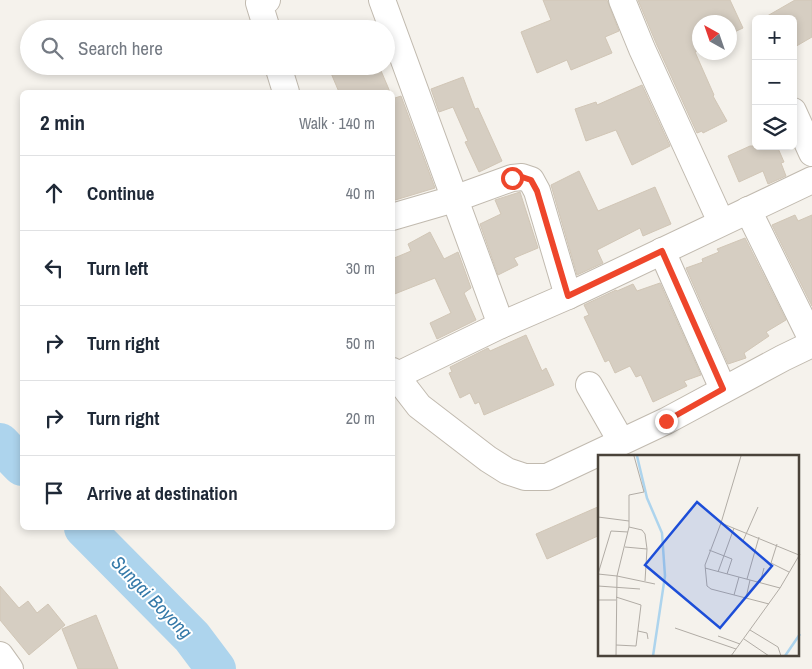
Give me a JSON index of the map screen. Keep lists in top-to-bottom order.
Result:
{
  "water": ["Sungai Boyong"],
  "north": "top left",
  "page": {
    "map_buttons": ["+", "−"],
    "search": "Search here",
    "heading": ["2 min", "Walk · 140 m"],
    "list": [
      ["Continue", "40 m"],
      ["Turn left", "30 m"],
      ["Turn right", "50 m"],
      ["Turn right", "20 m"],
      "Arrive at destination"
    ]
  }
}
